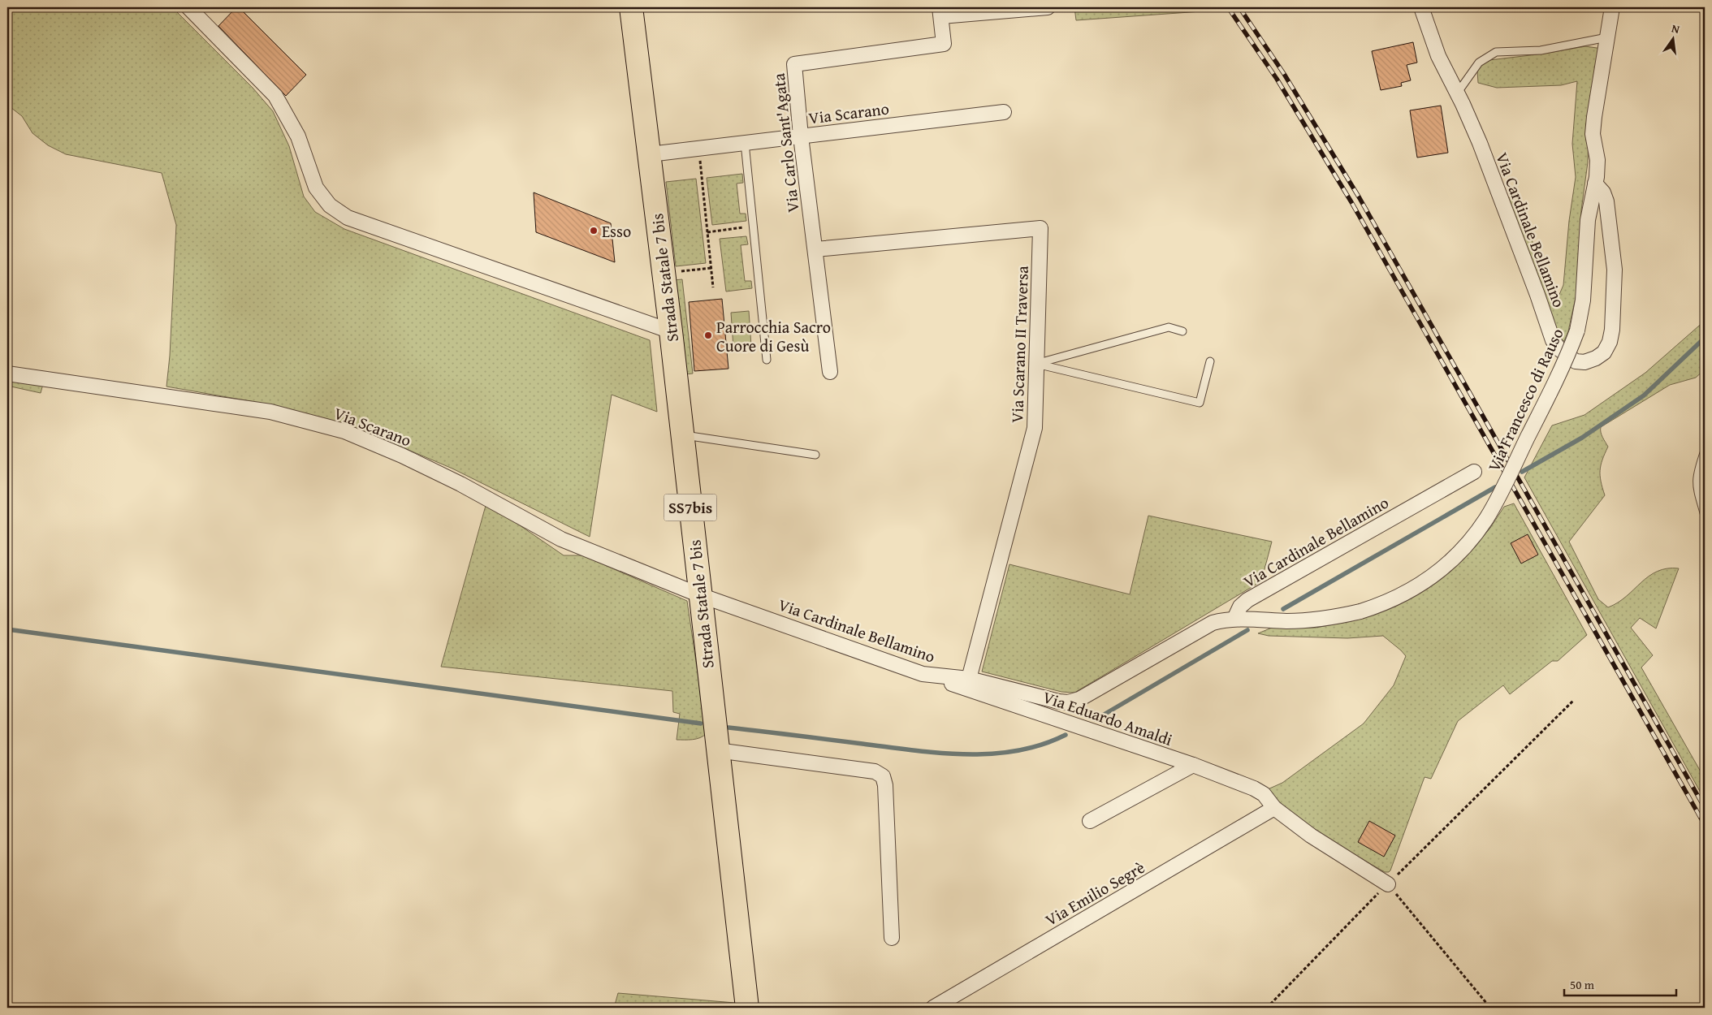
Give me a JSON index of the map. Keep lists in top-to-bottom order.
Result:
{
  "streets": {
    "main road": ["Strada Statale 7 bis", "SS7bis"],
    "street": [
      "Via Scarano",
      "Via Carlo Sant'Agata",
      "Via Cardinale Bellamino",
      "Via Scarano II Traversa",
      "Via Francesco di Rauso",
      "Via Eduardo Amaldi",
      "Via Emilio Segrè"
    ]
  },
  "crossings": [
    ["Via Scarano", "Via Carlo Sant'Agata"],
    ["Via Scarano", "Via Cardinale Bellamino"],
    ["Via Scarano", "Strada Statale 7 bis"],
    ["Via Carlo Sant'Agata", "Via Scarano II Traversa"],
    ["Via Cardinale Bellamino", "Strada Statale 7 bis"],
    ["Via Cardinale Bellamino", "Via Scarano II Traversa"],
    ["Via Cardinale Bellamino", "Via Francesco di Rauso"],
    ["Via Cardinale Bellamino", "Via Eduardo Amaldi"],
    ["Via Eduardo Amaldi", "Via Emilio Segrè"]
  ],
  "places": ["Esso", "Parrocchia Sacro Cuore di Gesù"],
  "scale_bar": "50 m",
  "north": "top"
}
